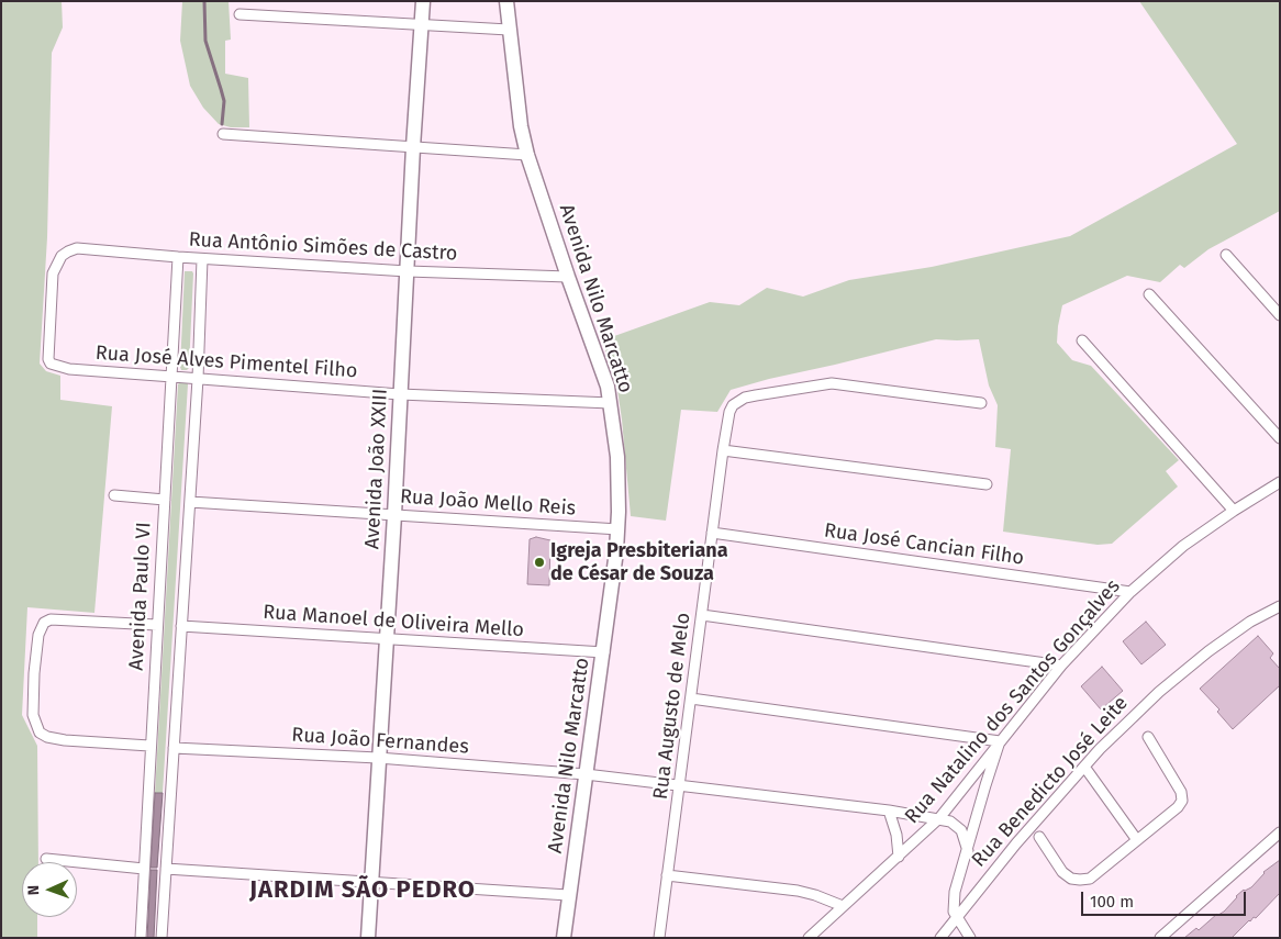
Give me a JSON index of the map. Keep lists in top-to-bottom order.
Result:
{
  "streets": {
    "street": [
      "Rua Antônio Simões de Castro",
      "Avenida Nilo Marcatto",
      "Rua José Alves Pimentel Filho",
      "Avenida João XXIII",
      "Rua João Mello Reis",
      "Rua José Cancian Filho",
      "Avenida Paulo VI",
      "Rua Manoel de Oliveira Mello",
      "Rua Natalino dos Santos Gonçalves",
      "Rua Augusto de Melo",
      "Rua João Fernandes",
      "Rua Benedicto José Leite"
    ]
  },
  "crossings": [
    ["Rua Antônio Simões de Castro", "Avenida Nilo Marcatto"],
    ["Rua Antônio Simões de Castro", "Rua José Alves Pimentel Filho"],
    ["Rua Antônio Simões de Castro", "Avenida João XXIII"],
    ["Rua Antônio Simões de Castro", "Avenida Paulo VI"],
    ["Avenida Nilo Marcatto", "Rua José Alves Pimentel Filho"],
    ["Avenida Nilo Marcatto", "Rua João Mello Reis"],
    ["Avenida Nilo Marcatto", "Rua Manoel de Oliveira Mello"],
    ["Avenida Nilo Marcatto", "Rua João Fernandes"],
    ["Rua José Alves Pimentel Filho", "Avenida João XXIII"],
    ["Rua José Alves Pimentel Filho", "Avenida Paulo VI"],
    ["Avenida João XXIII", "Rua João Mello Reis"],
    ["Avenida João XXIII", "Rua Manoel de Oliveira Mello"],
    ["Avenida João XXIII", "Rua João Fernandes"],
    ["Rua José Cancian Filho", "Rua Natalino dos Santos Gonçalves"],
    ["Rua José Cancian Filho", "Rua Augusto de Melo"],
    ["Rua Natalino dos Santos Gonçalves", "Rua João Fernandes"],
    ["Rua Augusto de Melo", "Rua João Fernandes"]
  ],
  "districts": ["JARDIM SÃO PEDRO"],
  "places": ["Igreja Presbiteriana de César de Souza"],
  "scale_bar": "100 m",
  "north": "left"
}
